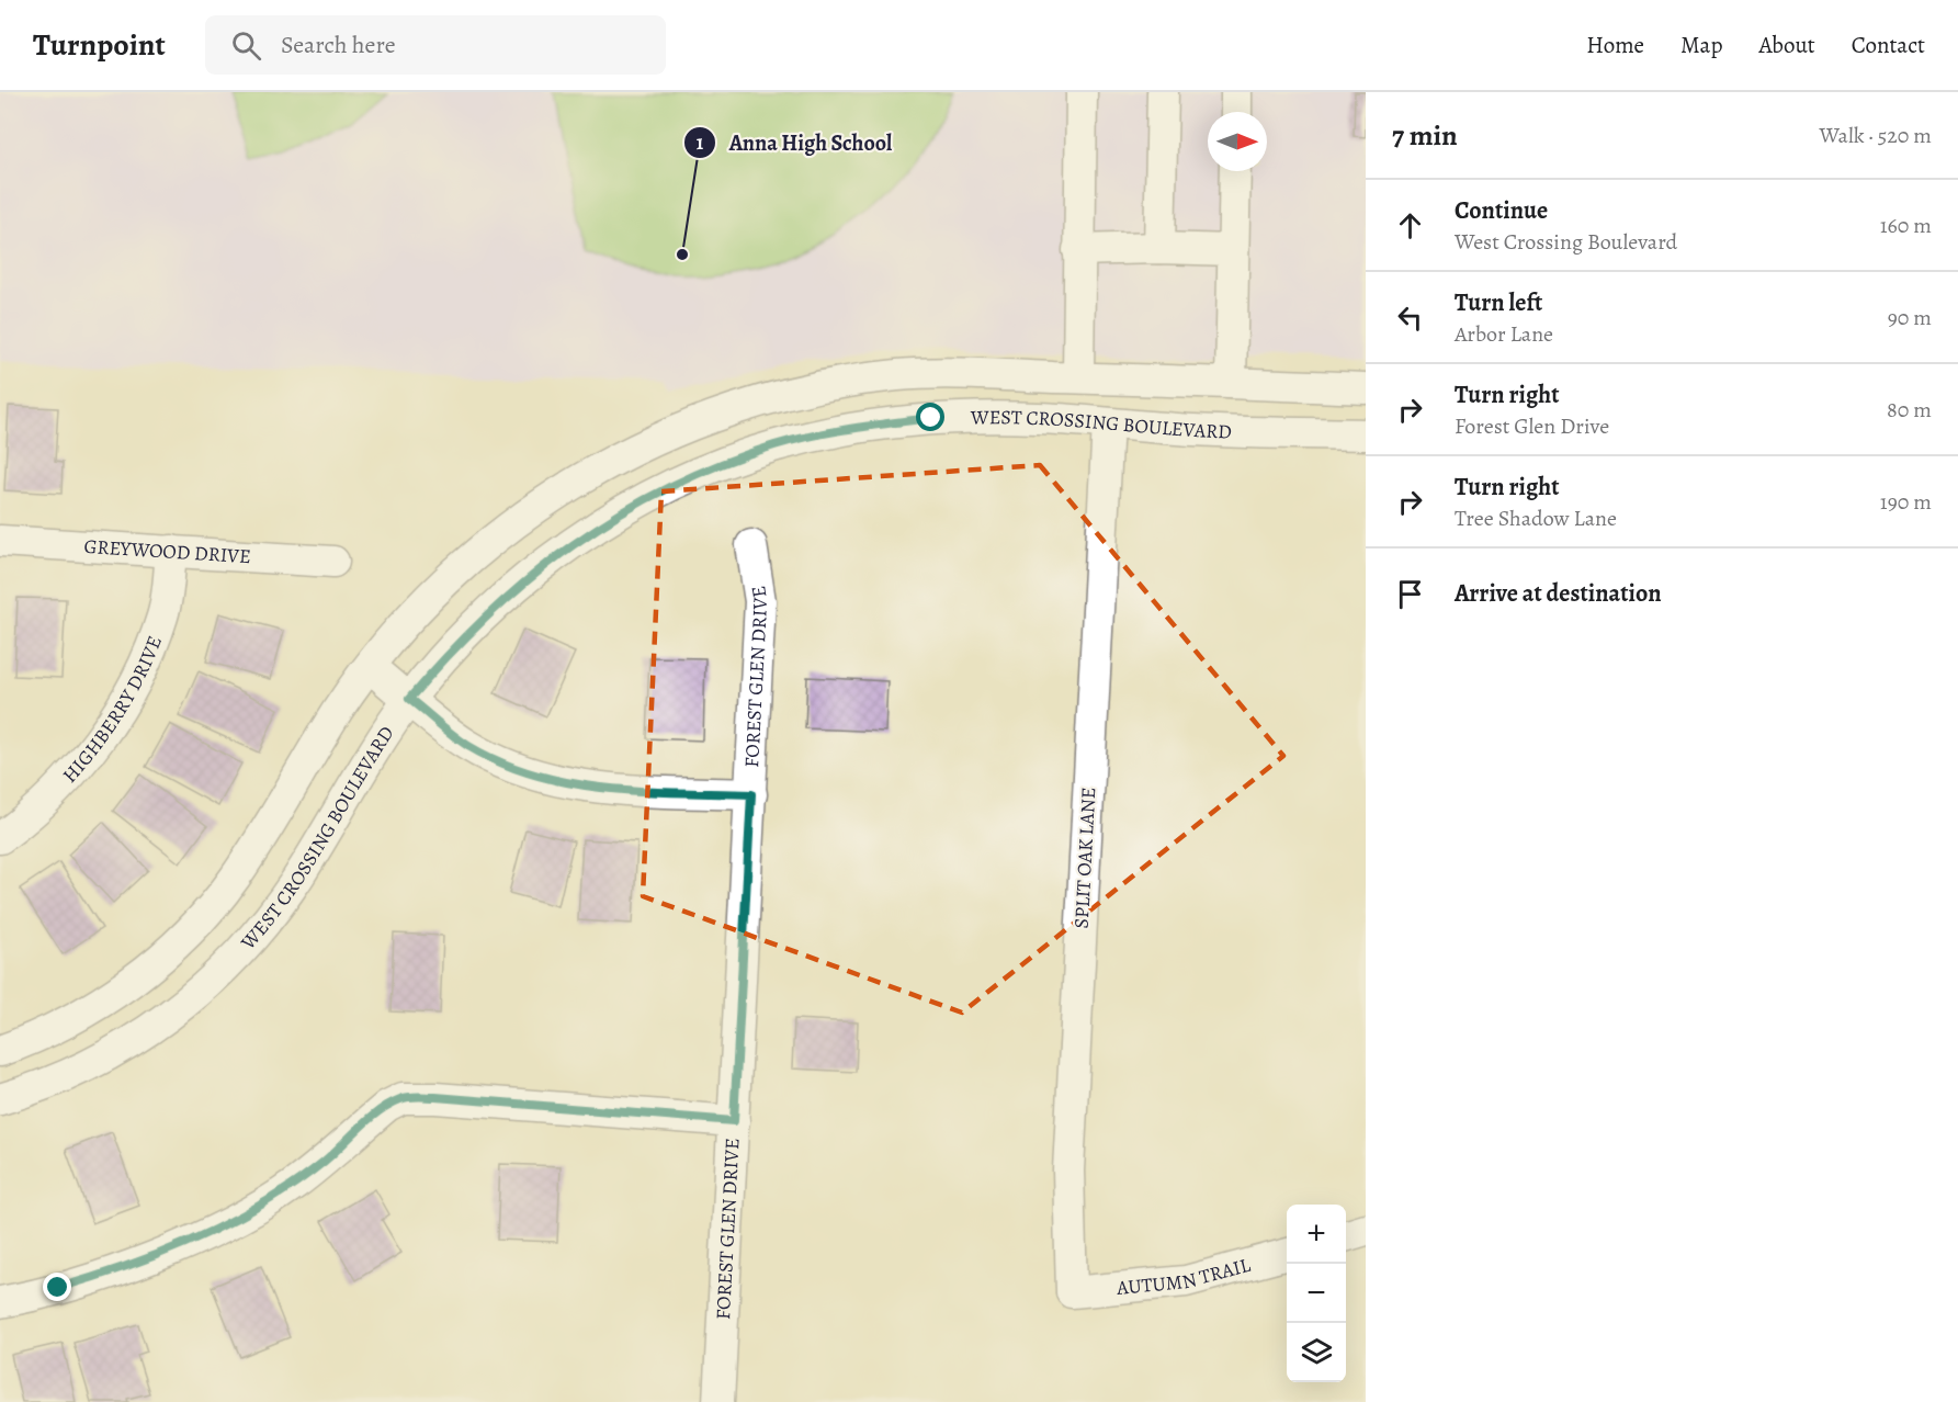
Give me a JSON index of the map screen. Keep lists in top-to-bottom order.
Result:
{
  "streets": {
    "street": [
      "WEST CROSSING BOULEVARD",
      "GREYWOOD DRIVE",
      "FOREST GLEN DRIVE",
      "HIGHBERRY DRIVE",
      "SPLIT OAK LANE",
      "AUTUMN TRAIL"
    ]
  },
  "crossings": [
    ["WEST CROSSING BOULEVARD", "SPLIT OAK LANE"],
    ["GREYWOOD DRIVE", "HIGHBERRY DRIVE"],
    ["SPLIT OAK LANE", "AUTUMN TRAIL"]
  ],
  "places": ["Anna High School"],
  "north": "right",
  "page": {
    "header": "Turnpoint",
    "search": "Search here",
    "nav": [
      "Home",
      "Map",
      "About",
      "Contact"
    ],
    "heading": ["7 min", "Walk · 520 m"],
    "list": [
      ["Continue", "West Crossing Boulevard", "160 m"],
      ["Turn left", "Arbor Lane", "90 m"],
      ["Turn right", "Forest Glen Drive", "80 m"],
      ["Turn right", "Tree Shadow Lane", "190 m"],
      "Arrive at destination"
    ],
    "map_buttons": ["+", "−"]
  }
}
